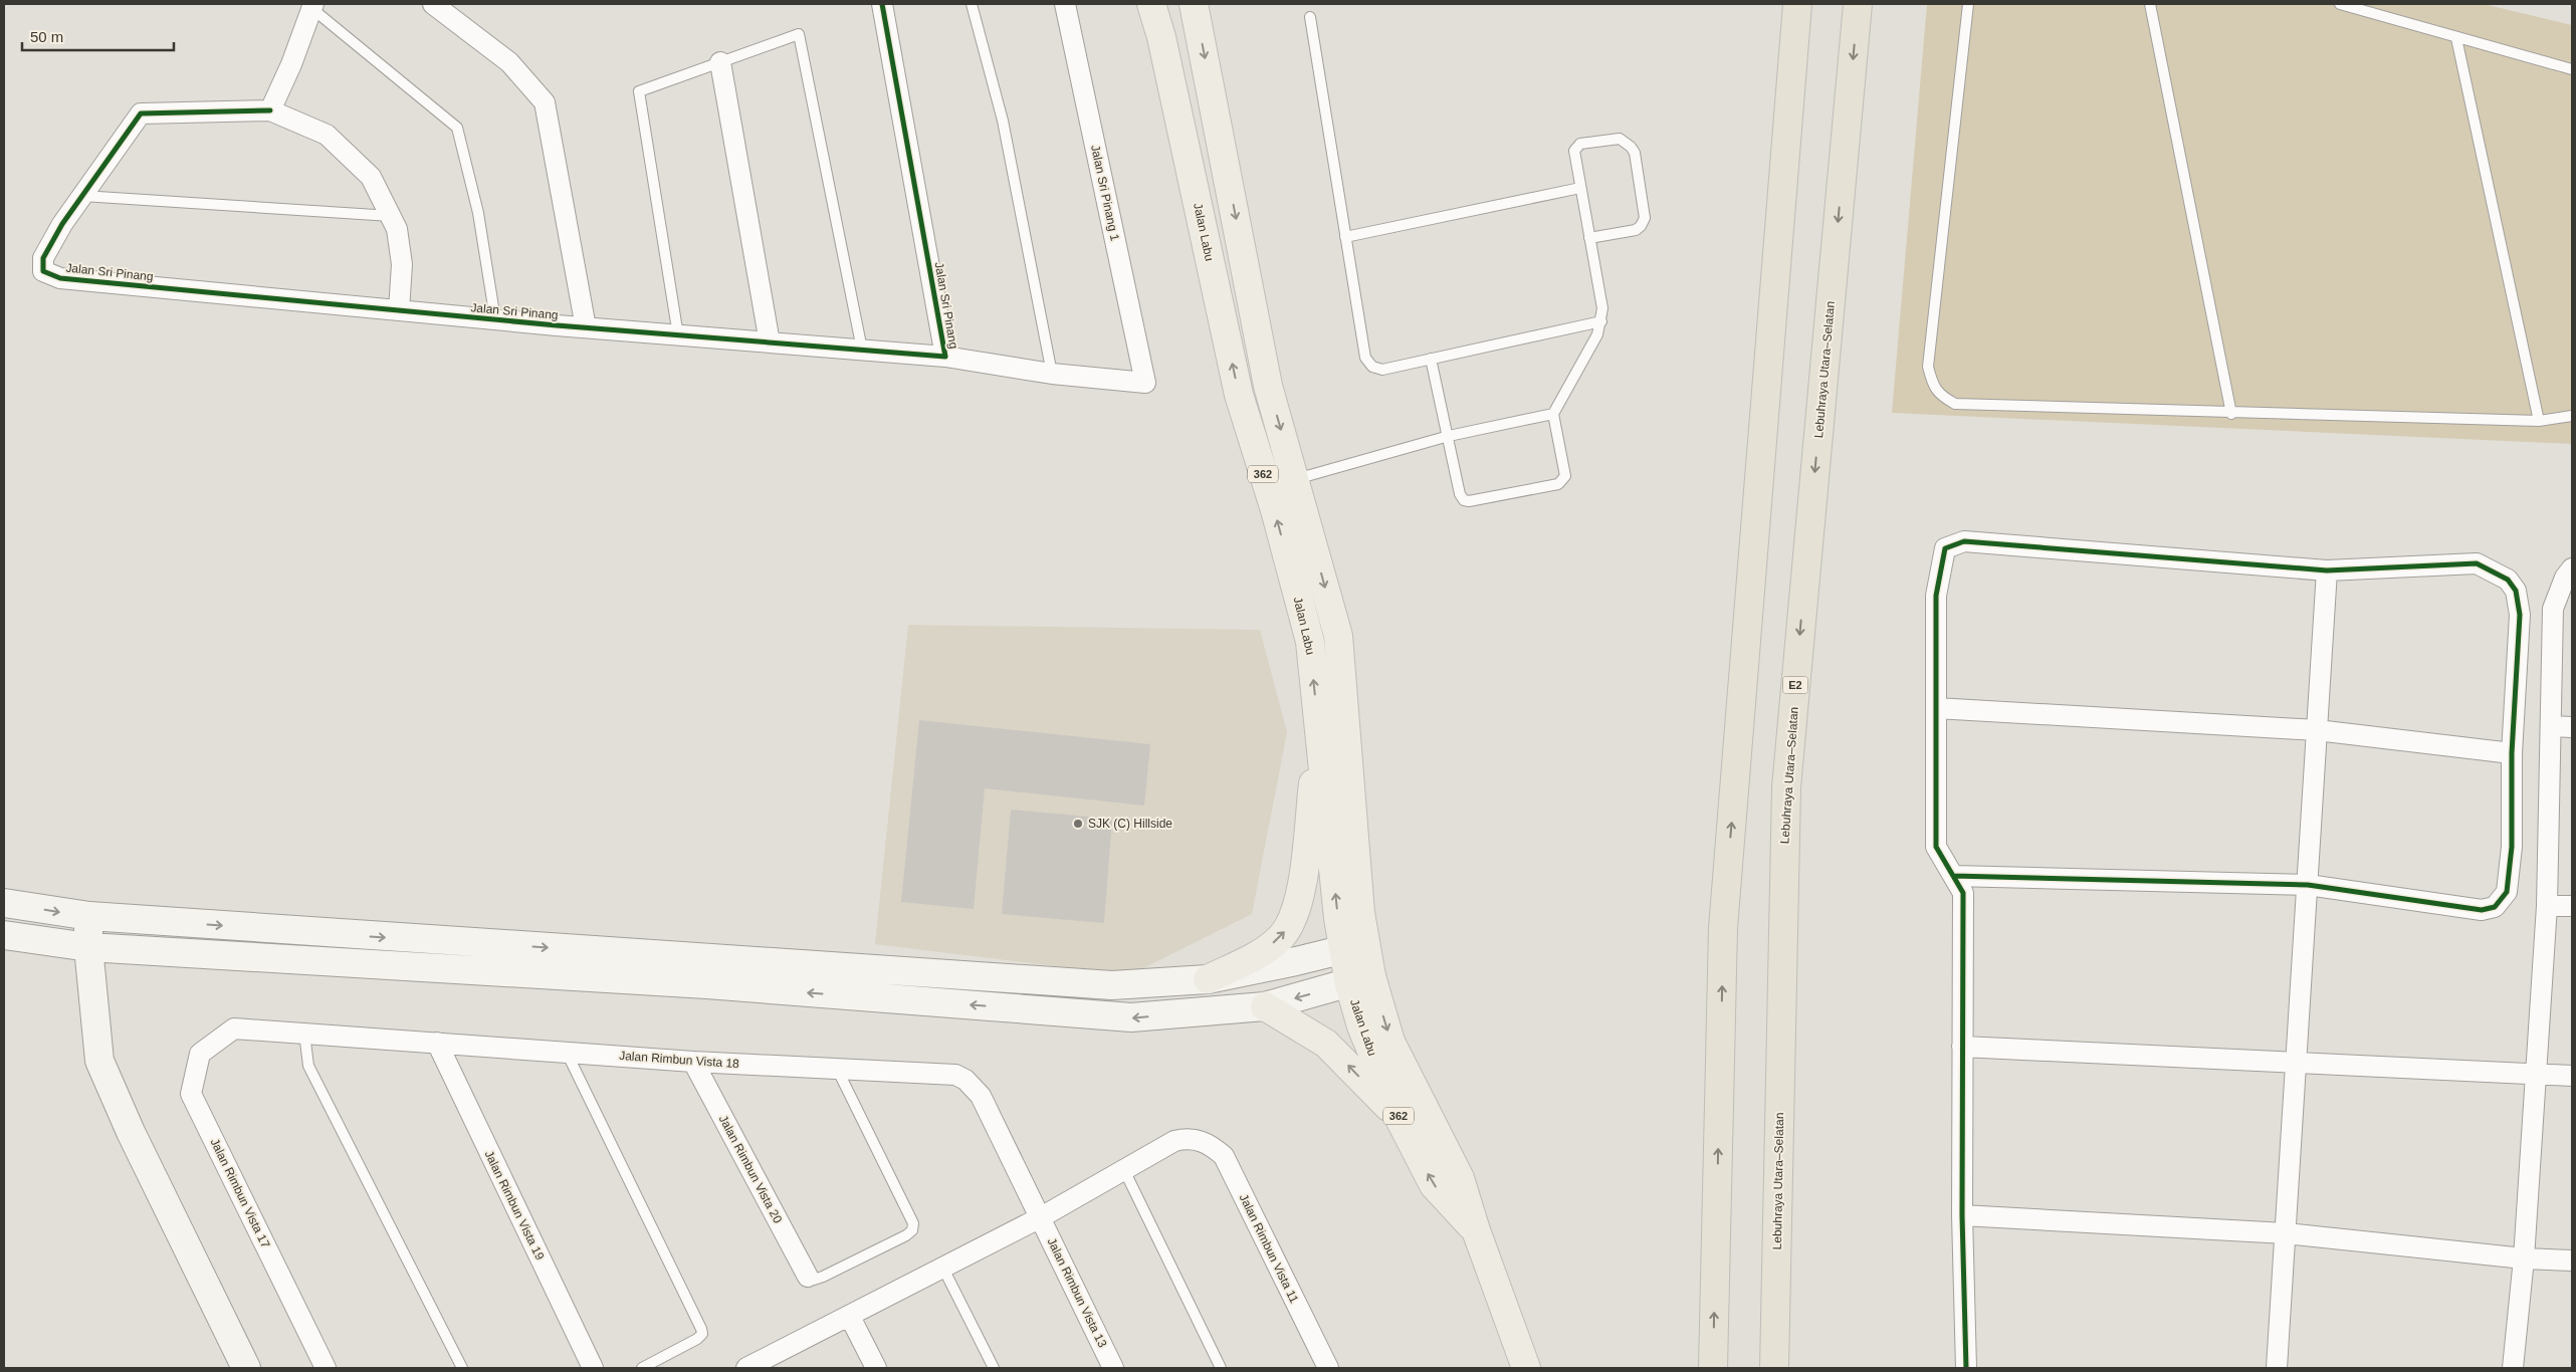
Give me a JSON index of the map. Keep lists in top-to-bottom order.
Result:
{
  "streets": {
    "highway": ["Lebuhraya Utara–Selatan", "E2"],
    "main road": ["Jalan Labu", "362"],
    "street": [
      "Jalan Sri Pinang 1",
      "Jalan Sri Pinang",
      "Jalan Rimbun Vista 18",
      "Jalan Rimbun Vista 20",
      "Jalan Rimbun Vista 17",
      "Jalan Rimbun Vista 19",
      "Jalan Rimbun Vista 11",
      "Jalan Rimbun Vista 13"
    ]
  },
  "crossings": [
    ["Jalan Rimbun Vista 18", "Jalan Rimbun Vista 20"],
    ["Jalan Rimbun Vista 18", "Jalan Rimbun Vista 17"],
    ["Jalan Rimbun Vista 18", "Jalan Rimbun Vista 19"],
    ["Jalan Rimbun Vista 18", "Jalan Rimbun Vista 13"]
  ],
  "places": ["SJK (C) Hillside"],
  "scale_bar": "50 m"
}
